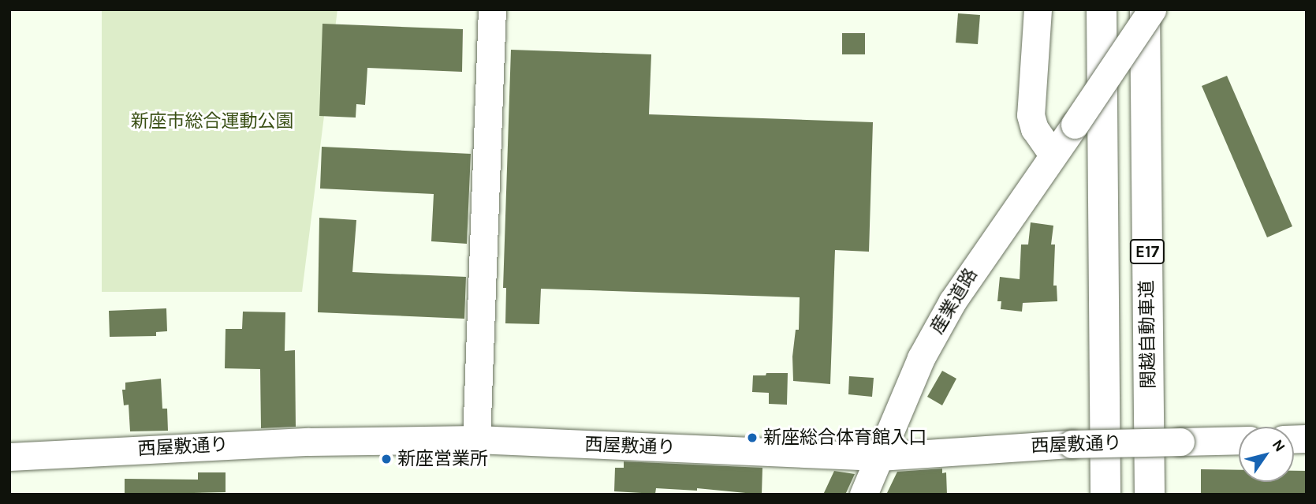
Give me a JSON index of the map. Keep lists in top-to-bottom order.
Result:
{
  "streets": {
    "highway": ["E17", "関越自動車道"],
    "street": ["産業道路", "西屋敷通り"]
  },
  "crossings": [
    ["産業道路", "西屋敷通り"]
  ],
  "parks": ["新座市総合運動公園"],
  "places": ["新座総合体育館入口", "新座営業所"],
  "north": "top right"
}
